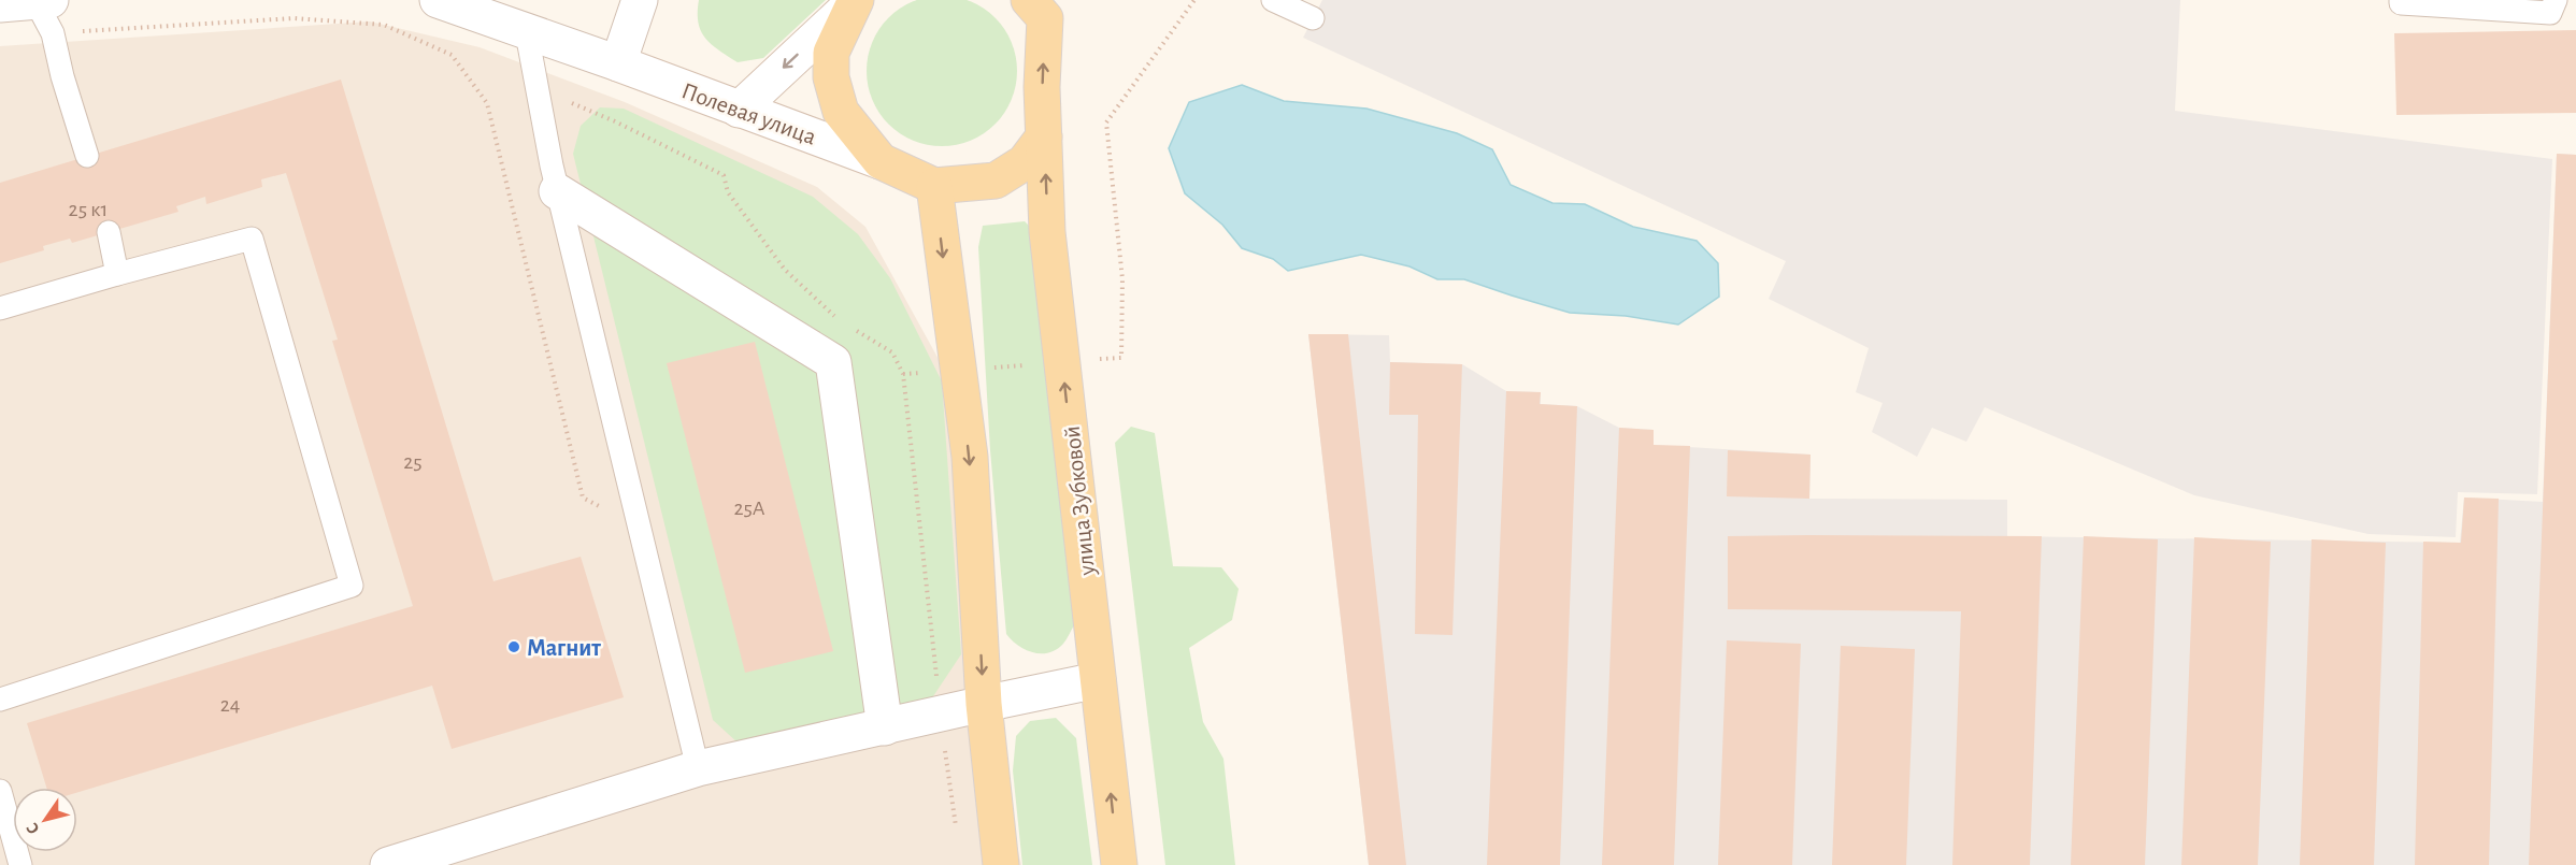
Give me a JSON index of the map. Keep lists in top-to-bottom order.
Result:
{
  "streets": {
    "main road": ["улица Зубковой"],
    "street": ["Полевая улица"]
  },
  "places": ["Магнит"],
  "house_numbers": [
    "25 к1",
    "25",
    "25А",
    "24"
  ],
  "north": "bottom left"
}
